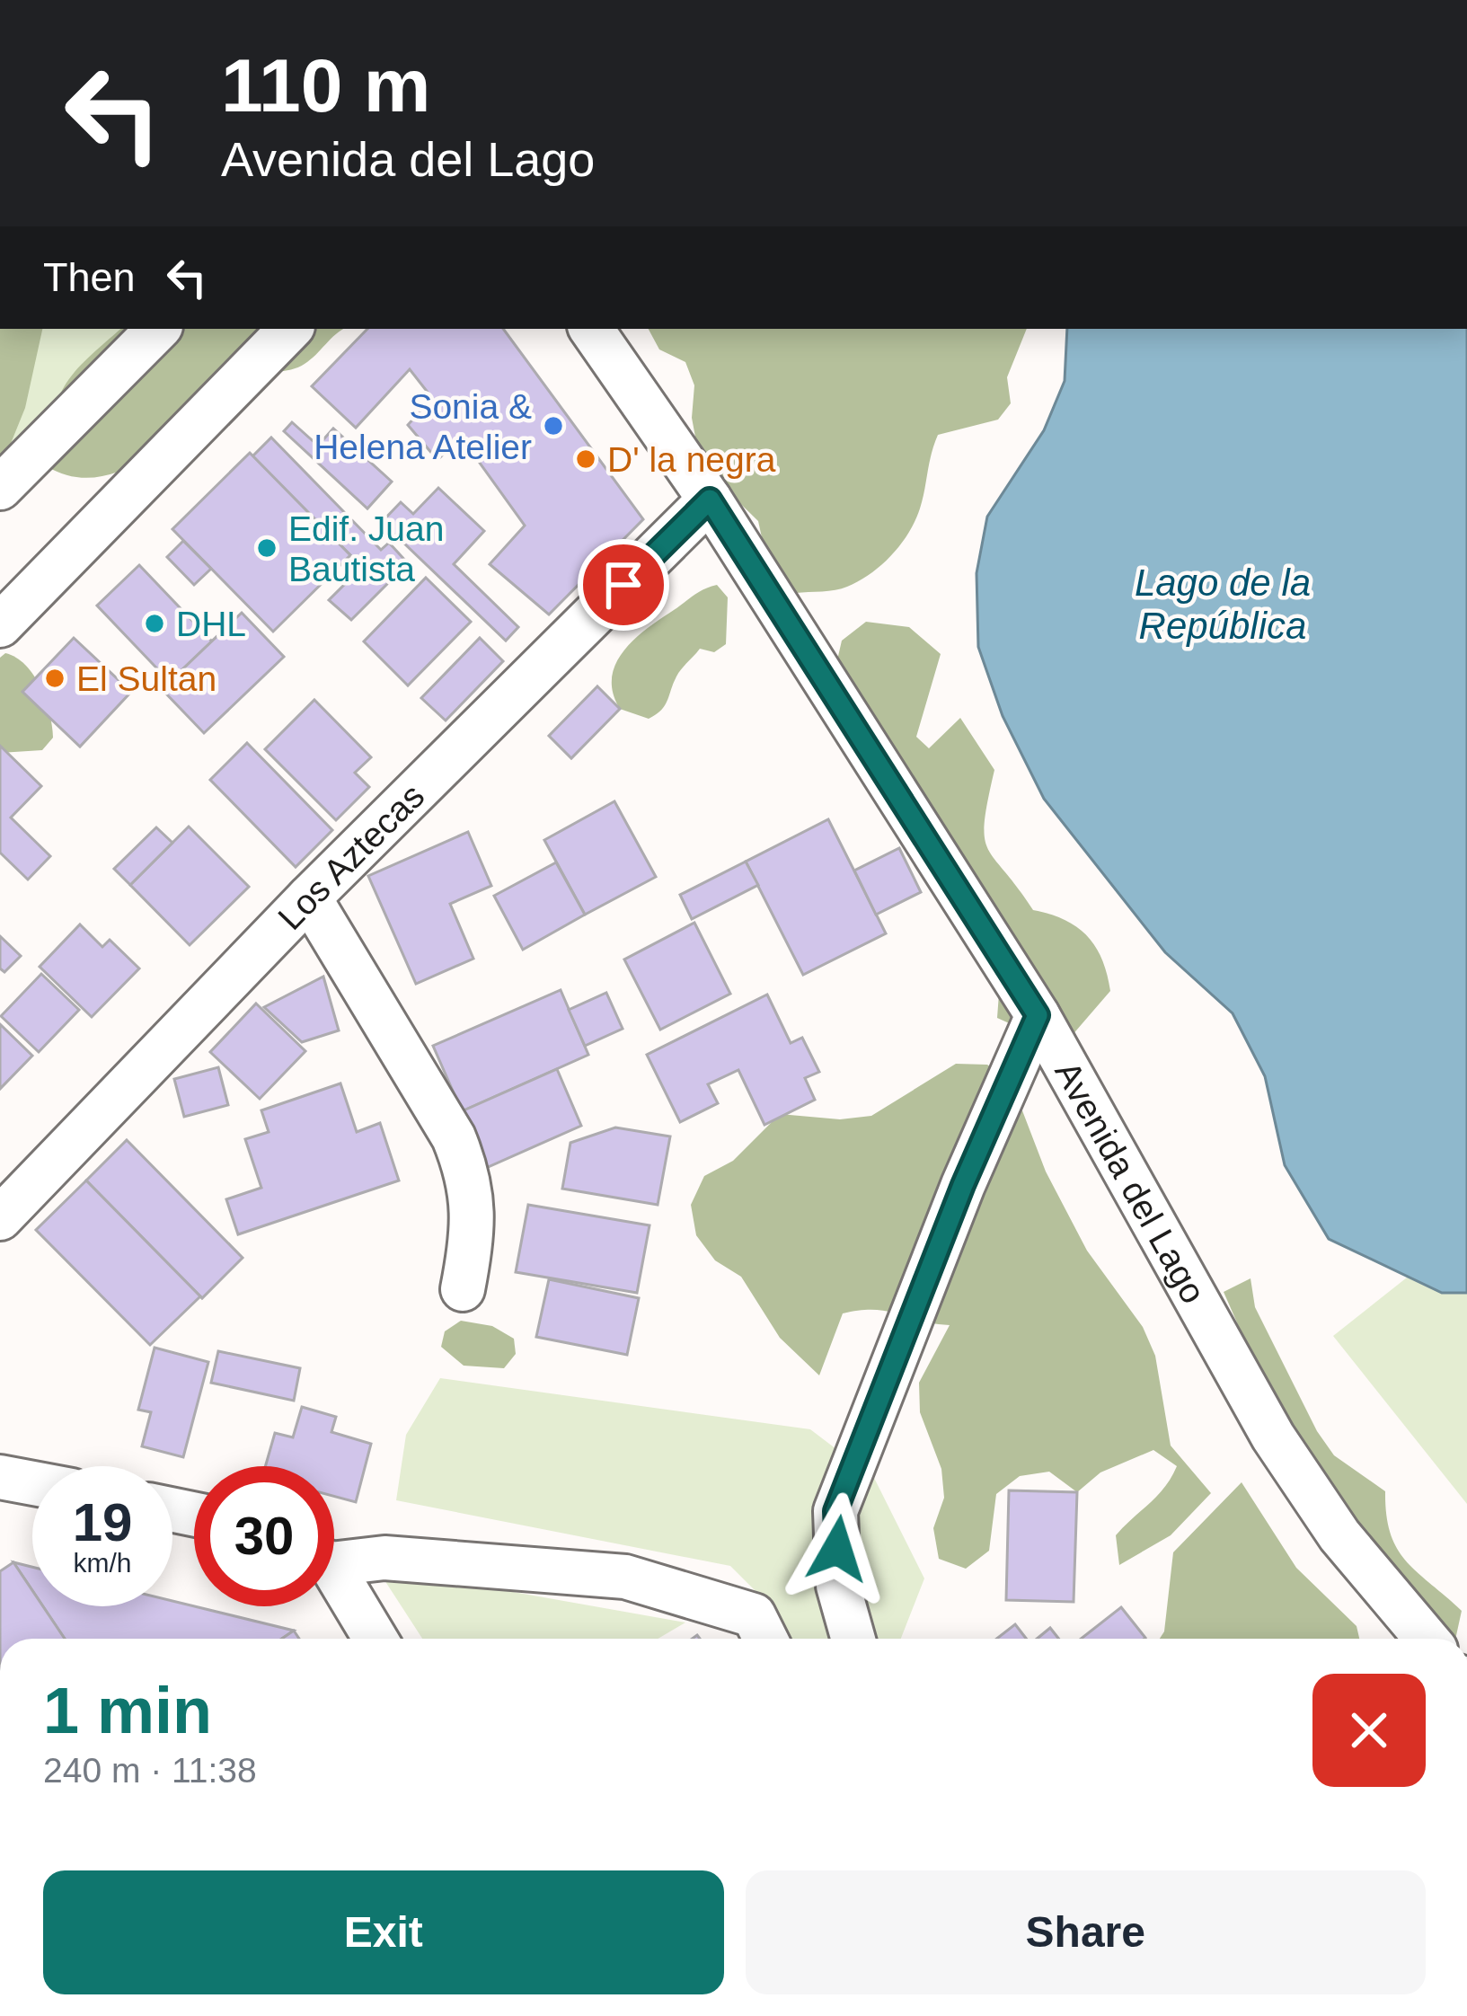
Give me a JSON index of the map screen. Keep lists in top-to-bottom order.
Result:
{
  "streets": {
    "street": ["Los Aztecas", "Avenida del Lago"]
  },
  "crossings": [
    ["Los Aztecas", "Avenida del Lago"]
  ],
  "water": ["Lago de la República"],
  "places": [
    "Sonia & Helena Atelier",
    "D' la negra",
    "Edif. Juan Bautista",
    "DHL",
    "El Sultan"
  ],
  "page": {
    "turn": ["110 m", "Avenida del Lago"],
    "then": "Then",
    "speed": "19 km/h",
    "limit": "30",
    "heading": ["1 min", "240 m · 11:38"],
    "buttons": ["Exit", "Share"]
  }
}
